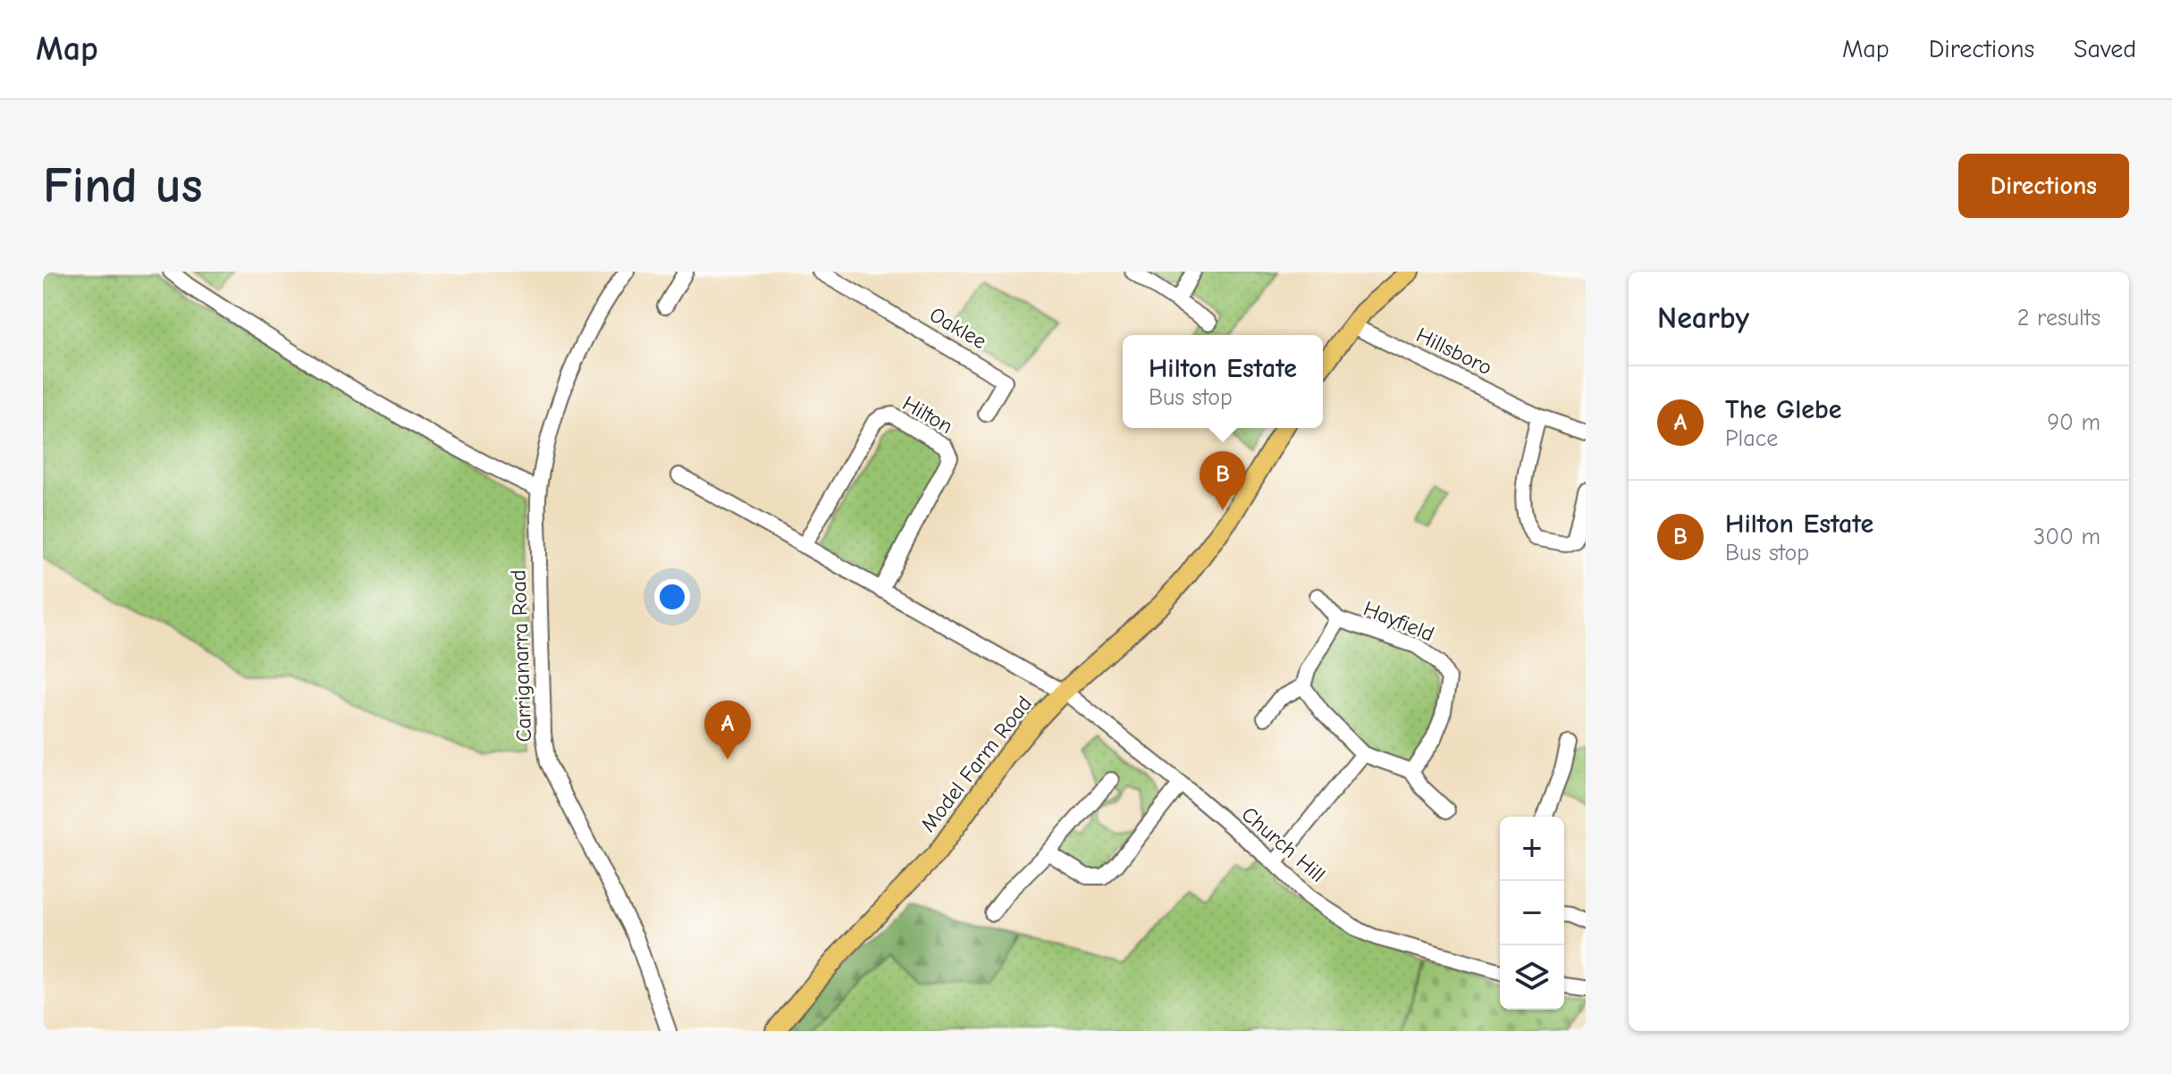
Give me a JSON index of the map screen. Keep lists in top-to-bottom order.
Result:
{
  "streets": {
    "main road": ["Model Farm Road"],
    "street": [
      "Oaklee",
      "Hillsboro",
      "Hilton",
      "Hayfield",
      "Carriganarra Road",
      "Church Hill"
    ]
  },
  "crossings": [
    ["Model Farm Road", "Church Hill"]
  ],
  "page": {
    "header": "Map",
    "nav": ["Map", "Directions", "Saved"],
    "buttons": "Directions",
    "title": "Find us",
    "heading": ["Nearby", "2 results"],
    "popup": ["Hilton Estate", "Bus stop"],
    "list": [
      {
        "mark": "A",
        "name": "The Glebe",
        "note": "Place",
        "value": "90 m"
      },
      {
        "mark": "B",
        "name": "Hilton Estate",
        "note": "Bus stop",
        "value": "300 m"
      }
    ],
    "pins": ["B", "A"],
    "map_buttons": ["+", "−"]
  }
}
